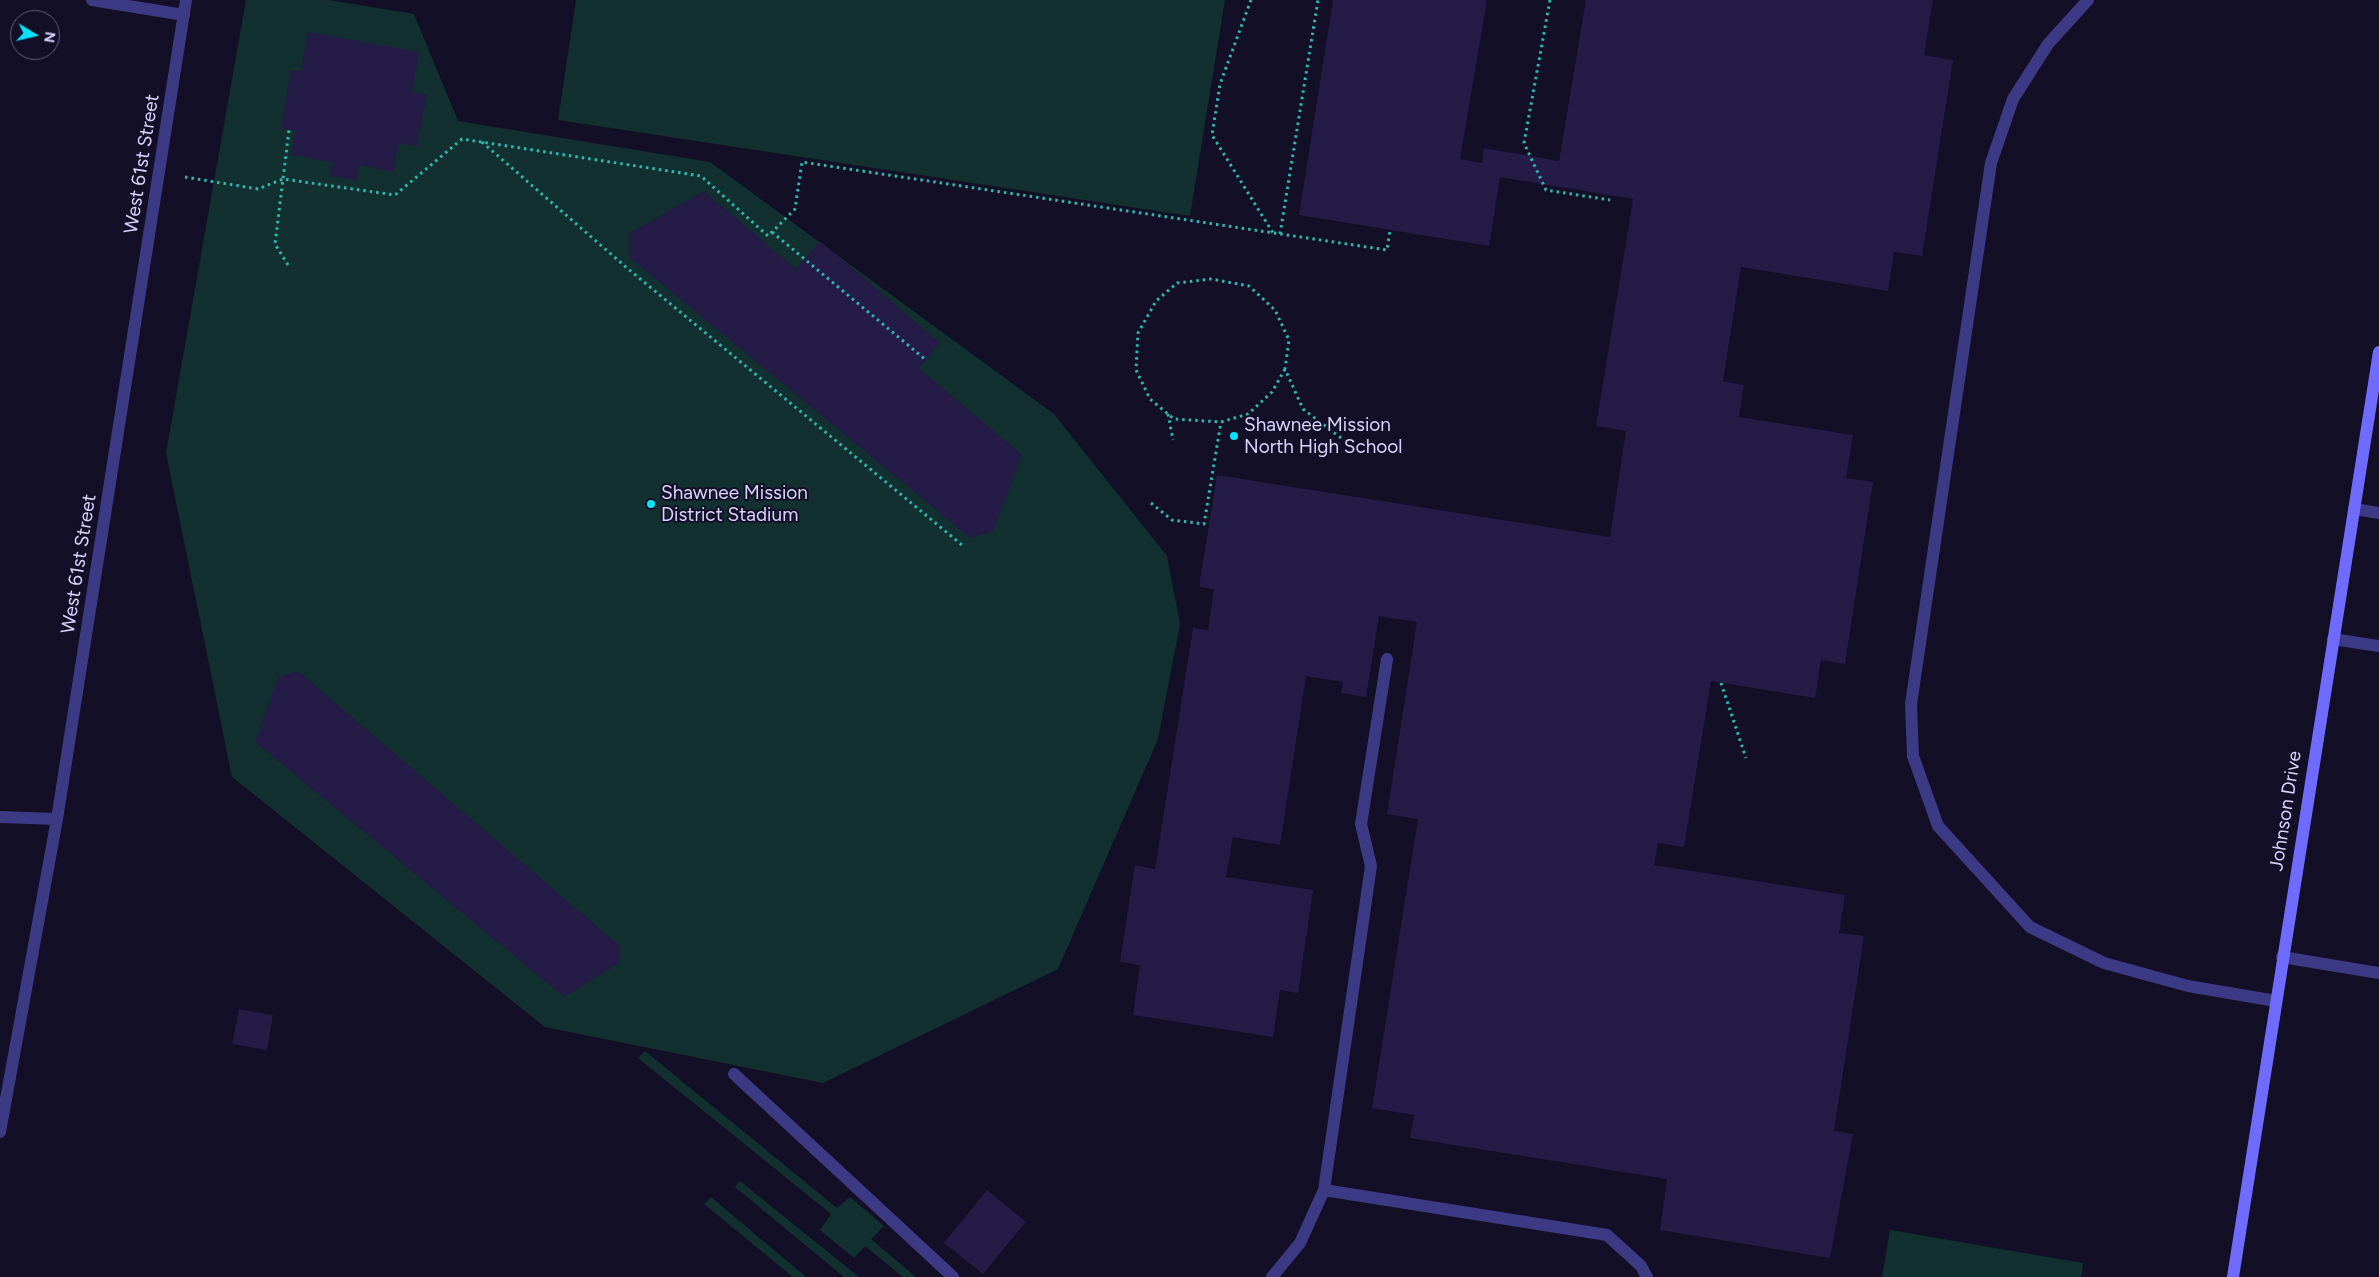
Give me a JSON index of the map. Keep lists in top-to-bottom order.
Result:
{
  "streets": {
    "main road": ["Johnson Drive"],
    "street": ["West 61st Street"]
  },
  "places": ["Shawnee Mission North High School", "Shawnee Mission District Stadium"],
  "north": "right"
}
